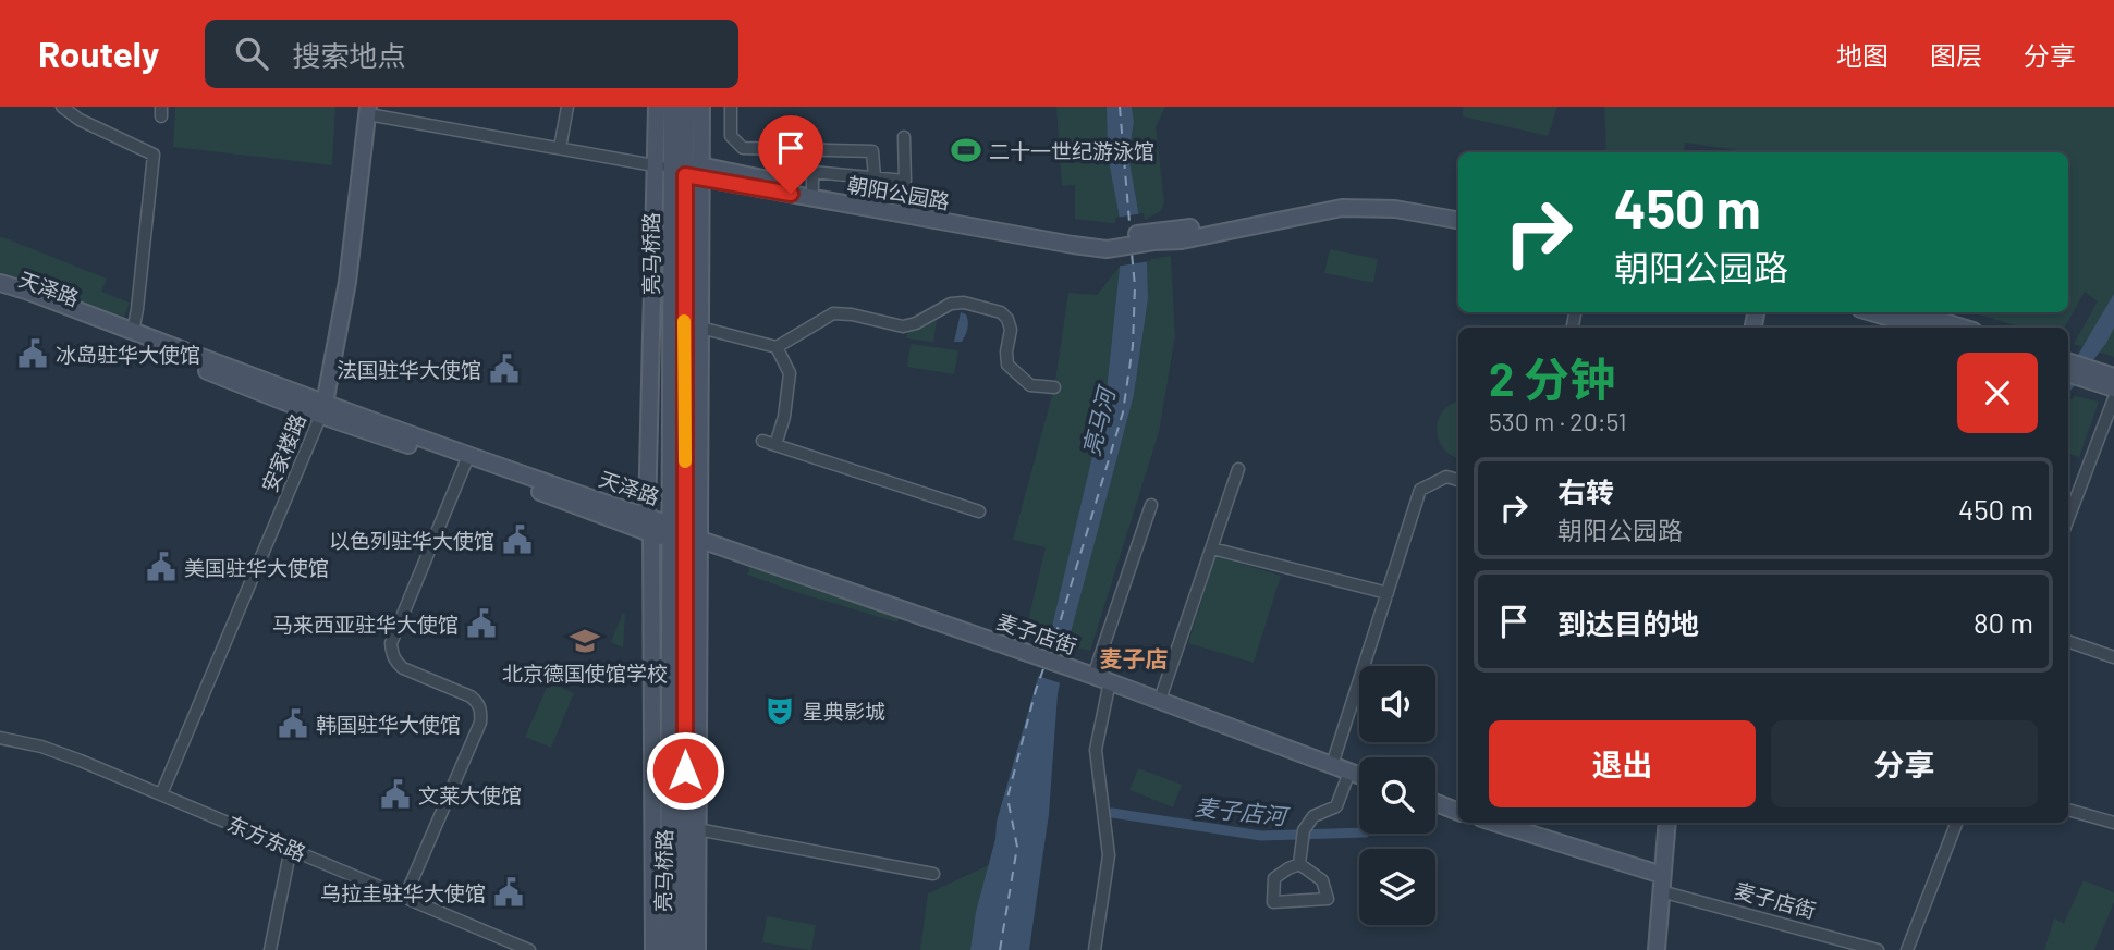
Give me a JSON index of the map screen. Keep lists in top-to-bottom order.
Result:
{
  "streets": {
    "street": [
      "朝阳公园路",
      "亮马桥路",
      "天泽路",
      "安家楼路",
      "麦子店街",
      "东方东路"
    ]
  },
  "crossings": [
    ["朝阳公园路", "亮马桥路"],
    ["亮马桥路", "天泽路"],
    ["亮马桥路", "麦子店街"],
    ["天泽路", "安家楼路"],
    ["天泽路", "麦子店街"],
    ["安家楼路", "东方东路"]
  ],
  "districts": ["麦子店"],
  "water": ["亮马河", "麦子店河"],
  "places": {
    "sports": ["二十一世纪游泳馆"],
    "public building": [
      "冰岛驻华大使馆",
      "法国驻华大使馆",
      "以色列驻华大使馆",
      "美国驻华大使馆",
      "马来西亚驻华大使馆",
      "韩国驻华大使馆",
      "文莱大使馆",
      "乌拉圭驻华大使馆"
    ],
    "school or university": ["北京德国使馆学校"],
    "theatre": ["星典影城"]
  },
  "page": {
    "header": "Routely",
    "search": "搜索地点",
    "nav": ["地图", "图层", "分享"],
    "turn": ["450 m", "朝阳公园路"],
    "heading": ["2 分钟", "530 m · 20:51"],
    "list": [
      {
        "name": "右转",
        "note": "朝阳公园路",
        "value": "450 m"
      },
      {
        "name": "到达目的地",
        "value": "80 m"
      }
    ],
    "buttons": ["退出", "分享"]
  }
}
